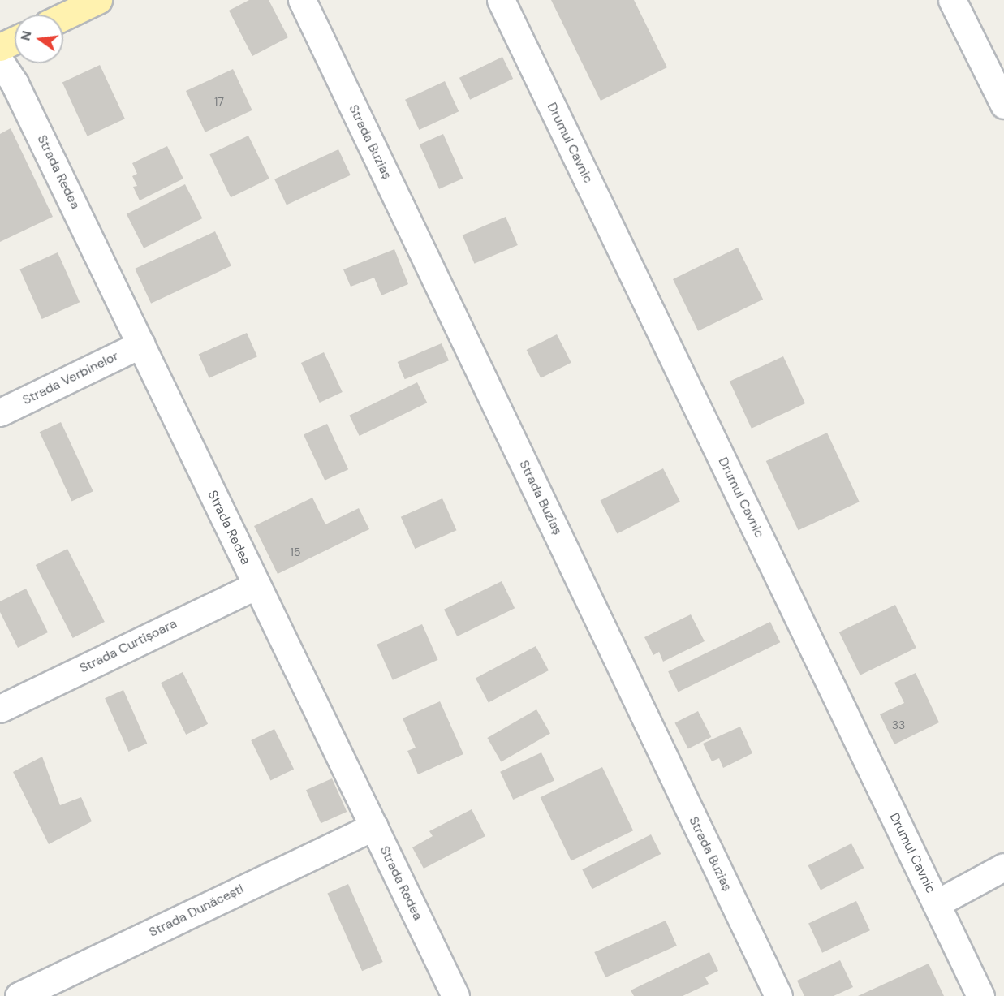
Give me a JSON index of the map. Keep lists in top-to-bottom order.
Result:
{
  "streets": {
    "street": [
      "Strada Buziaș",
      "Drumul Cavnic",
      "Strada Redea",
      "Strada Verbinelor",
      "Strada Curtișoara",
      "Strada Dunăcești"
    ]
  },
  "crossings": [
    ["Strada Redea", "Strada Verbinelor"],
    ["Strada Redea", "Strada Curtișoara"],
    ["Strada Redea", "Strada Dunăcești"]
  ],
  "house_numbers": ["17", "15", "33"],
  "north": "left"
}
